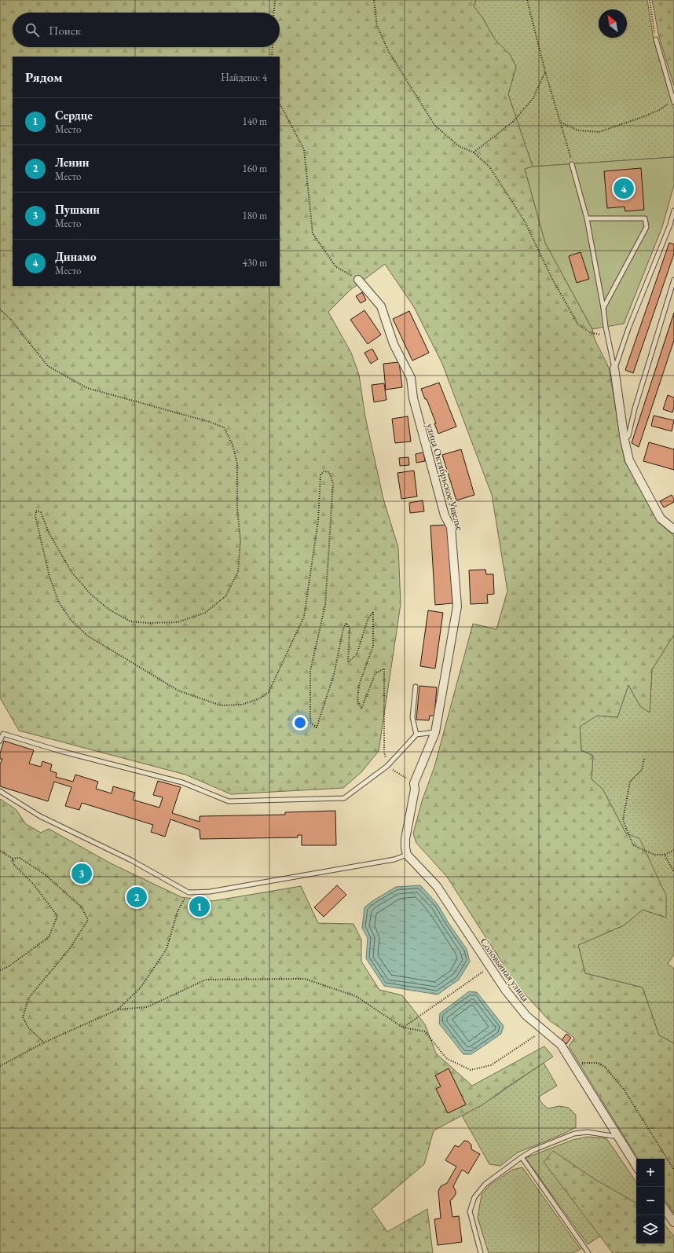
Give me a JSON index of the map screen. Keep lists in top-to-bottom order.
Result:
{
  "streets": {
    "street": ["улица Октябрьское Ущелье", "Соловьиная улица"]
  },
  "north": "top left",
  "page": {
    "search": "Поиск",
    "heading": ["Рядом", "Найдено: 4"],
    "list": [
      {
        "mark": "1",
        "name": "Сердце",
        "note": "Место",
        "value": "140 m"
      },
      {
        "mark": "2",
        "name": "Ленин",
        "note": "Место",
        "value": "160 m"
      },
      {
        "mark": "3",
        "name": "Пушкин",
        "note": "Место",
        "value": "180 m"
      },
      {
        "mark": "4",
        "name": "Динамо",
        "note": "Место",
        "value": "430 m"
      }
    ],
    "pins": [
      "4",
      "3",
      "2",
      "1"
    ],
    "map_buttons": ["+", "−"]
  }
}
